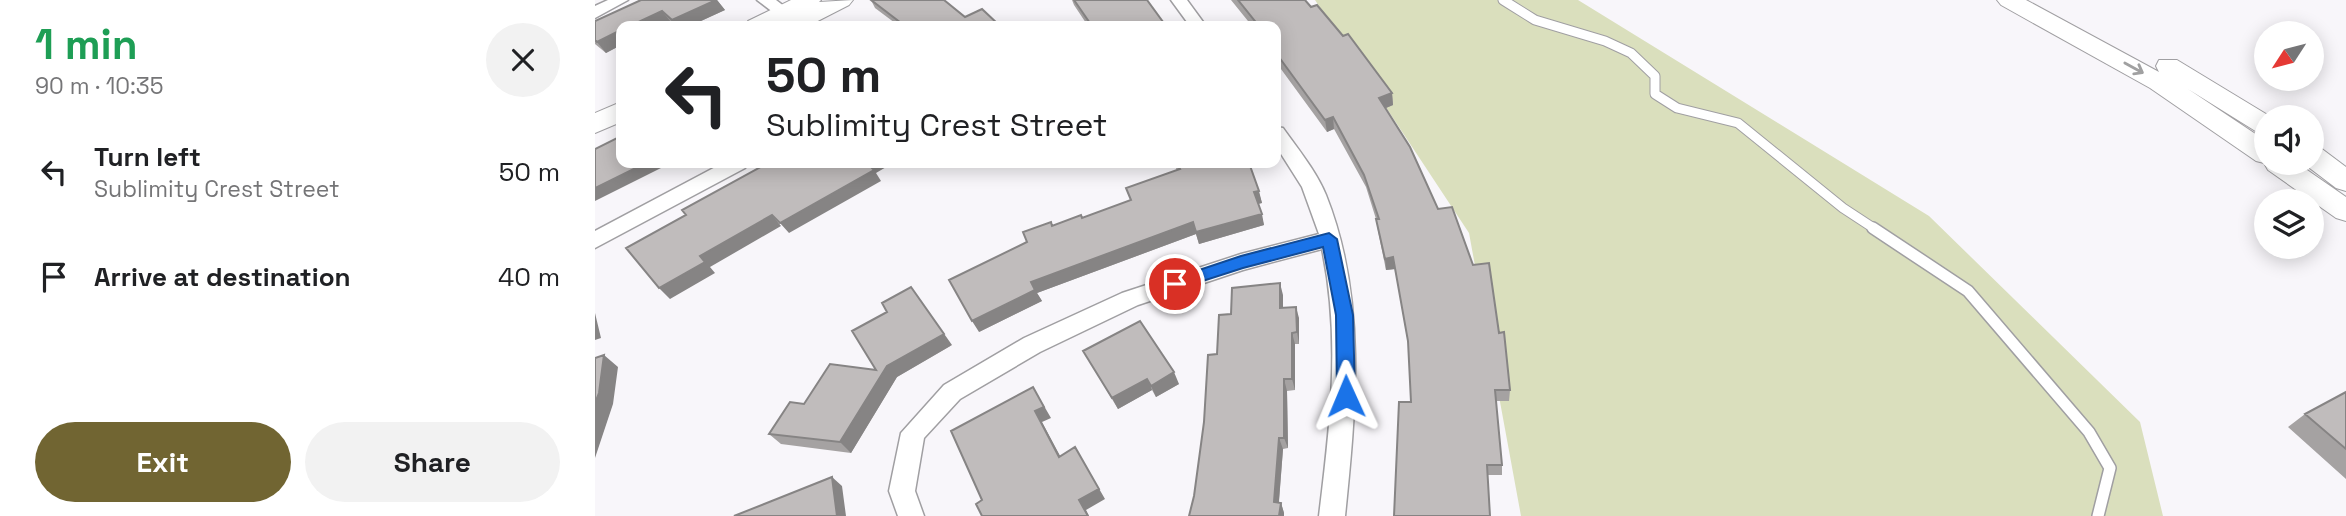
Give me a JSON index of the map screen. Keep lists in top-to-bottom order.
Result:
{
  "north": "bottom left",
  "page": {
    "heading": ["1 min", "90 m · 10:35"],
    "turn": ["50 m", "Sublimity Crest Street"],
    "list": [
      {
        "name": "Turn left",
        "note": "Sublimity Crest Street",
        "value": "50 m"
      },
      {
        "name": "Arrive at destination",
        "value": "40 m"
      }
    ],
    "buttons": ["Exit", "Share"]
  }
}
